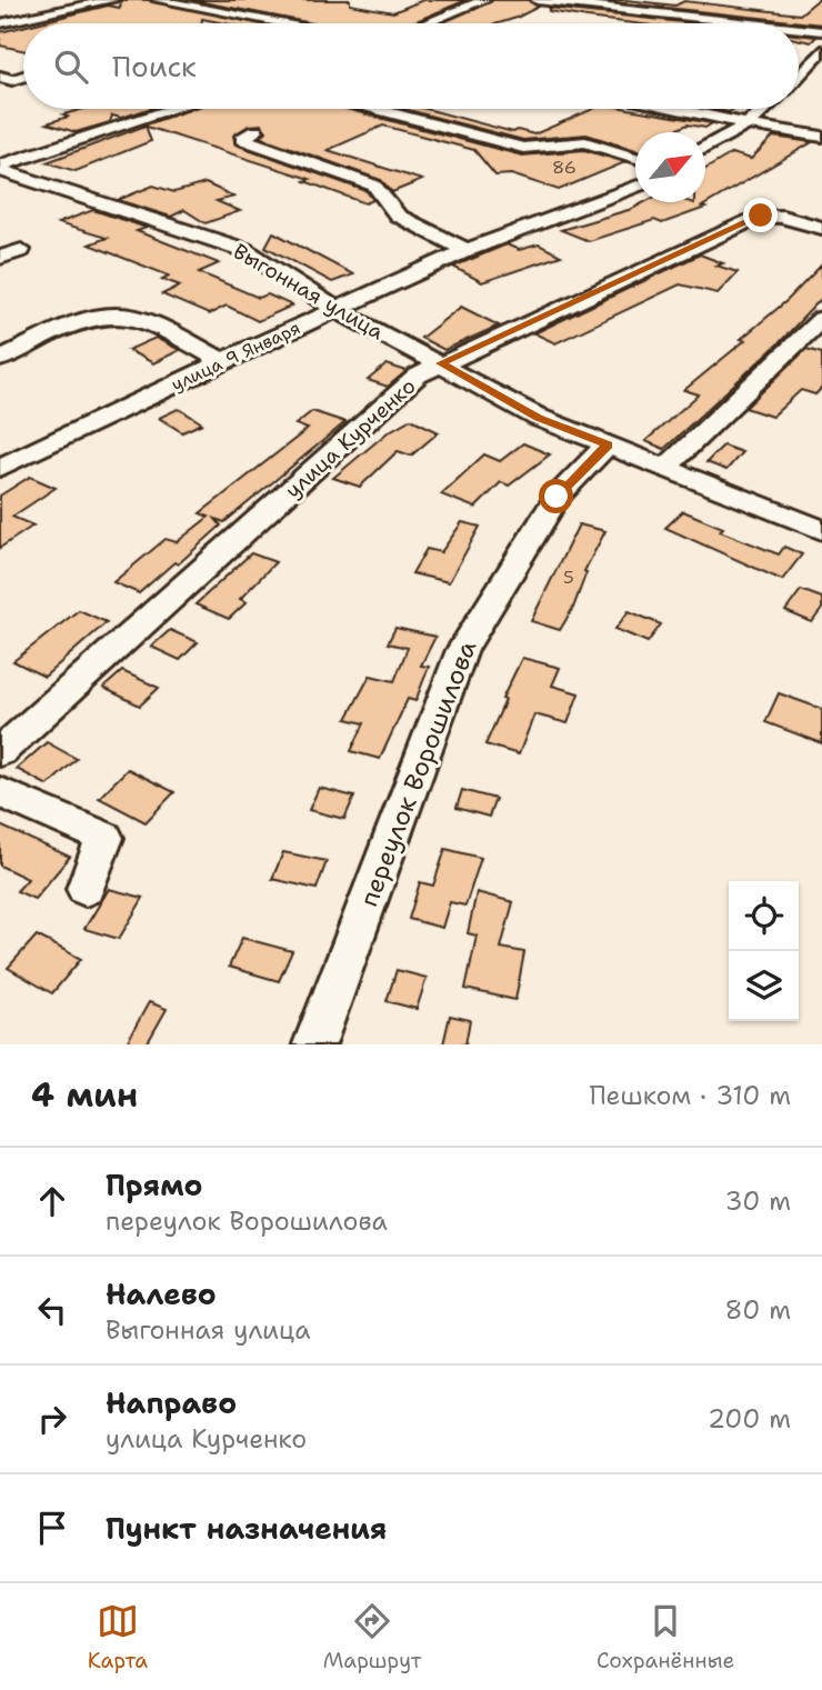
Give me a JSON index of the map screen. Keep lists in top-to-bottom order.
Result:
{
  "streets": {
    "street": [
      "Выгонная улица",
      "улица 9 Января",
      "улица Курченко",
      "переулок Ворошилова"
    ]
  },
  "crossings": [
    ["Выгонная улица", "улица 9 Января"],
    ["Выгонная улица", "улица Курченко"],
    ["Выгонная улица", "переулок Ворошилова"]
  ],
  "house_numbers": ["86", "5"],
  "north": "top right",
  "page": {
    "search": "Поиск",
    "heading": ["4 мин", "Пешком · 310 m"],
    "list": [
      ["Прямо", "переулок Ворошилова", "30 m"],
      ["Налево", "Выгонная улица", "80 m"],
      ["Направо", "улица Курченко", "200 m"],
      "Пункт назначения"
    ],
    "nav": ["Карта", "Маршрут", "Сохранённые"]
  }
}
